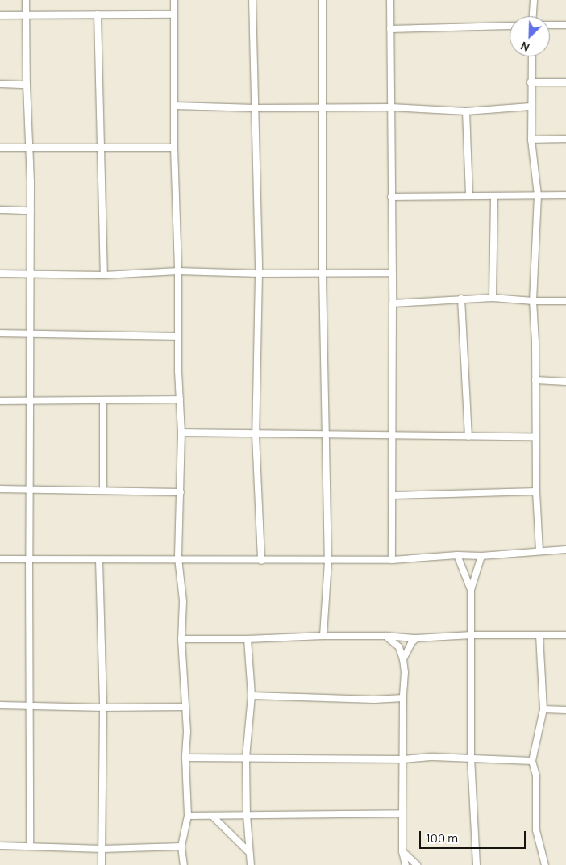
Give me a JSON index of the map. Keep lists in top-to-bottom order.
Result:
{
  "scale_bar": "100 m",
  "north": "bottom left"
}
